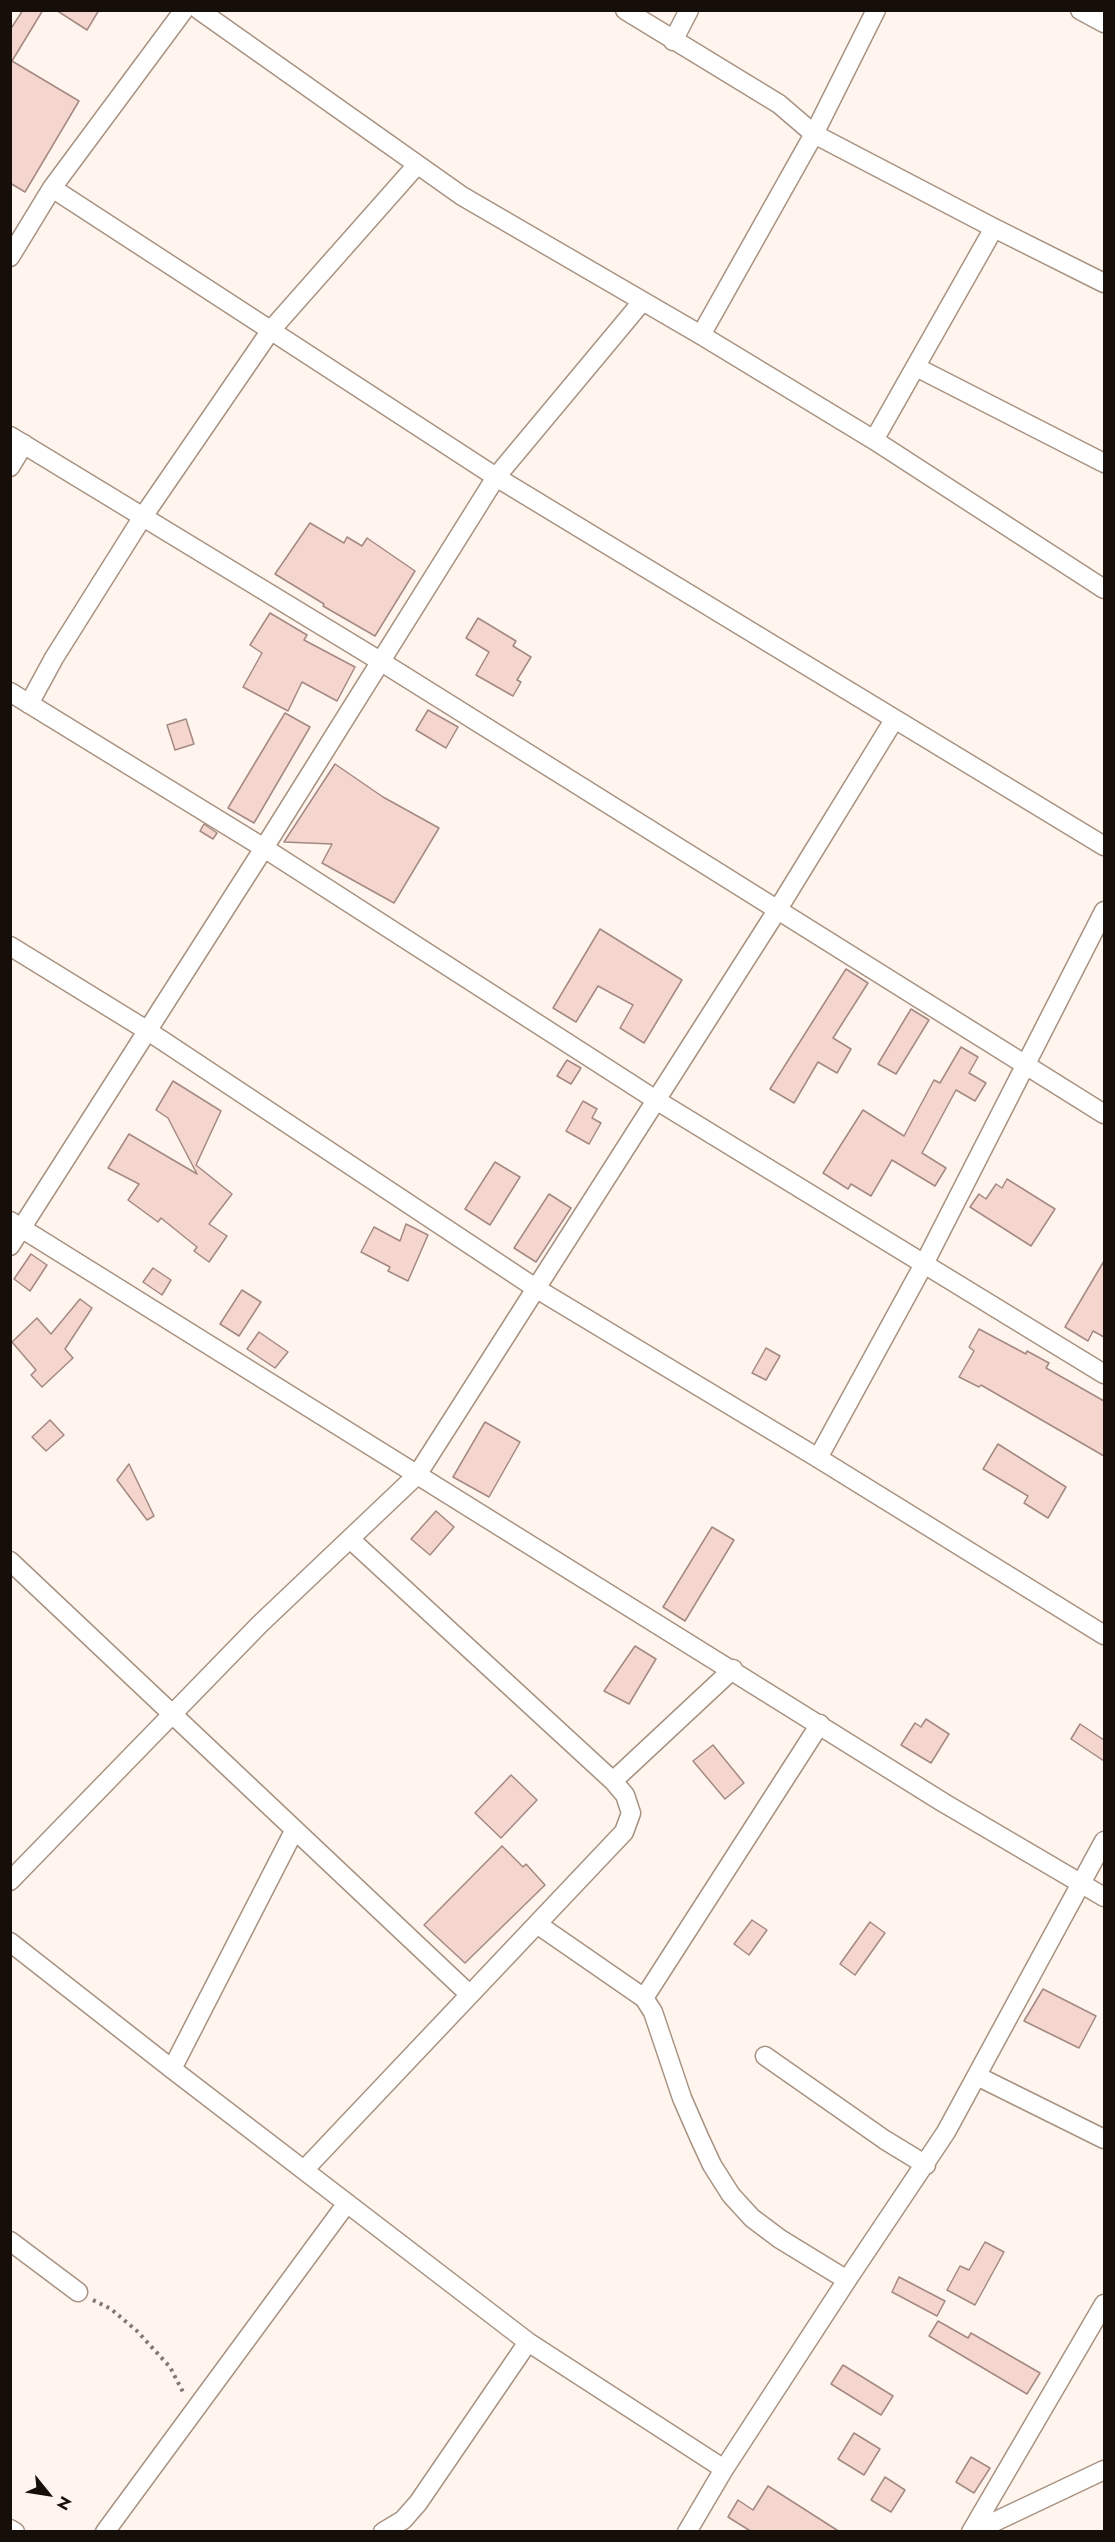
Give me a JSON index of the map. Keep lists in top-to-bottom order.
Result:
{
  "north": "bottom right"
}
